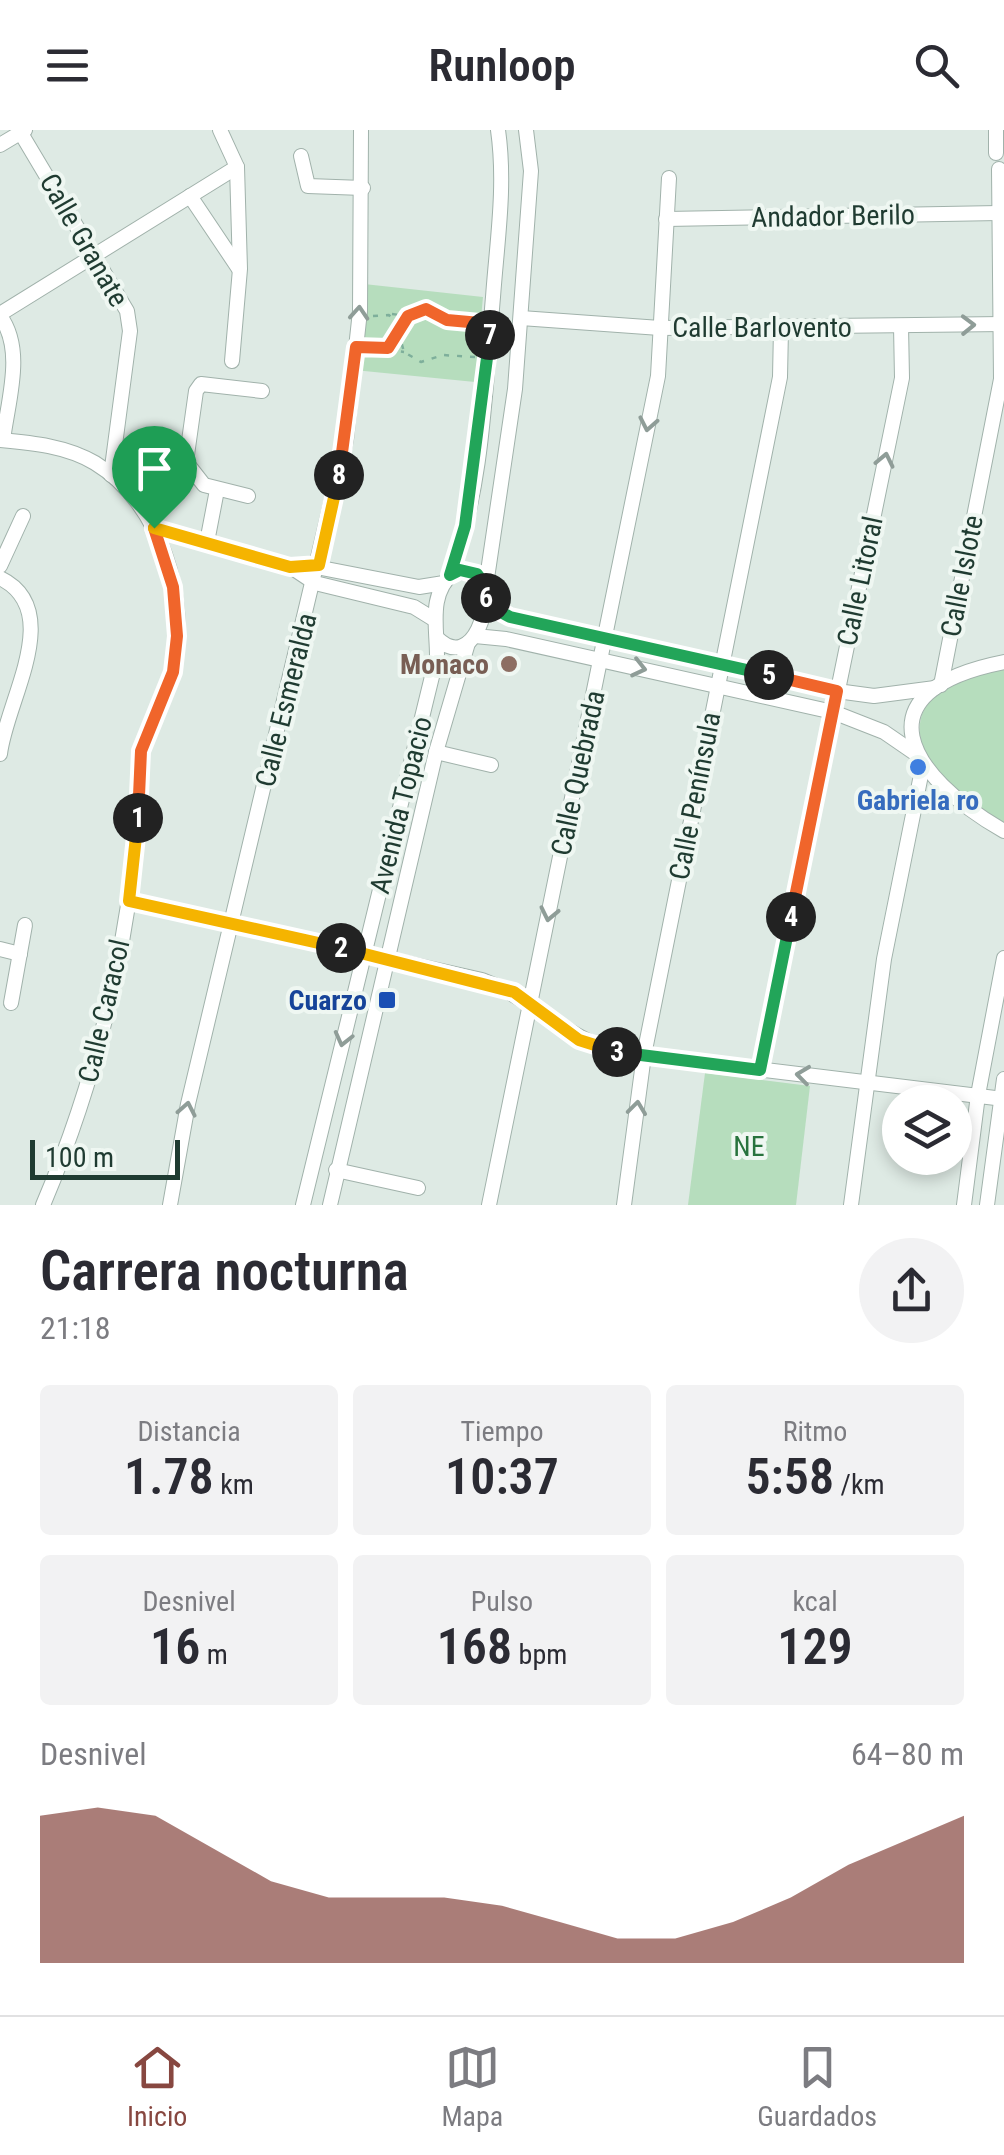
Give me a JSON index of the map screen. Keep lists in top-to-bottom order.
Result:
{
  "streets": {
    "street": [
      "Andador Berilo",
      "Calle Granate",
      "Calle Barlovento",
      "Calle Islote",
      "Calle Litoral",
      "Calle Esmeralda",
      "Calle Quebrada",
      "Calle Península",
      "Avenida Topacio",
      "Calle Caracol"
    ]
  },
  "crossings": [
    ["Andador Berilo", "Calle Islote"],
    ["Andador Berilo", "Calle Quebrada"],
    ["Calle Granate", "Calle Caracol"],
    ["Calle Barlovento", "Calle Islote"],
    ["Calle Barlovento", "Calle Litoral"],
    ["Calle Barlovento", "Calle Quebrada"],
    ["Calle Barlovento", "Calle Península"]
  ],
  "one_way": ["Calle Litoral", "Calle Quebrada"],
  "parks": ["NE"],
  "places": {
    "other": ["Monaco", "Gabriela ro"],
    "transit": ["Cuarzo"]
  },
  "scale_bar": "100 m",
  "page": {
    "header": "Runloop",
    "pins": [
      "7",
      "8",
      "6",
      "5",
      "1",
      "4",
      "2",
      "3"
    ],
    "scale": "100 m",
    "heading": ["Carrera nocturna", "21:18"],
    "stats": [
      ["Distancia", "1.78 km"],
      ["Tiempo", "10:37"],
      ["Ritmo", "5:58 /km"],
      ["Desnivel", "16 m"],
      ["Pulso", "168 bpm"],
      ["kcal", "129"]
    ],
    "chart": ["Desnivel", "64–80 m"],
    "tabs": ["Inicio", "Mapa", "Guardados"]
  }
}
